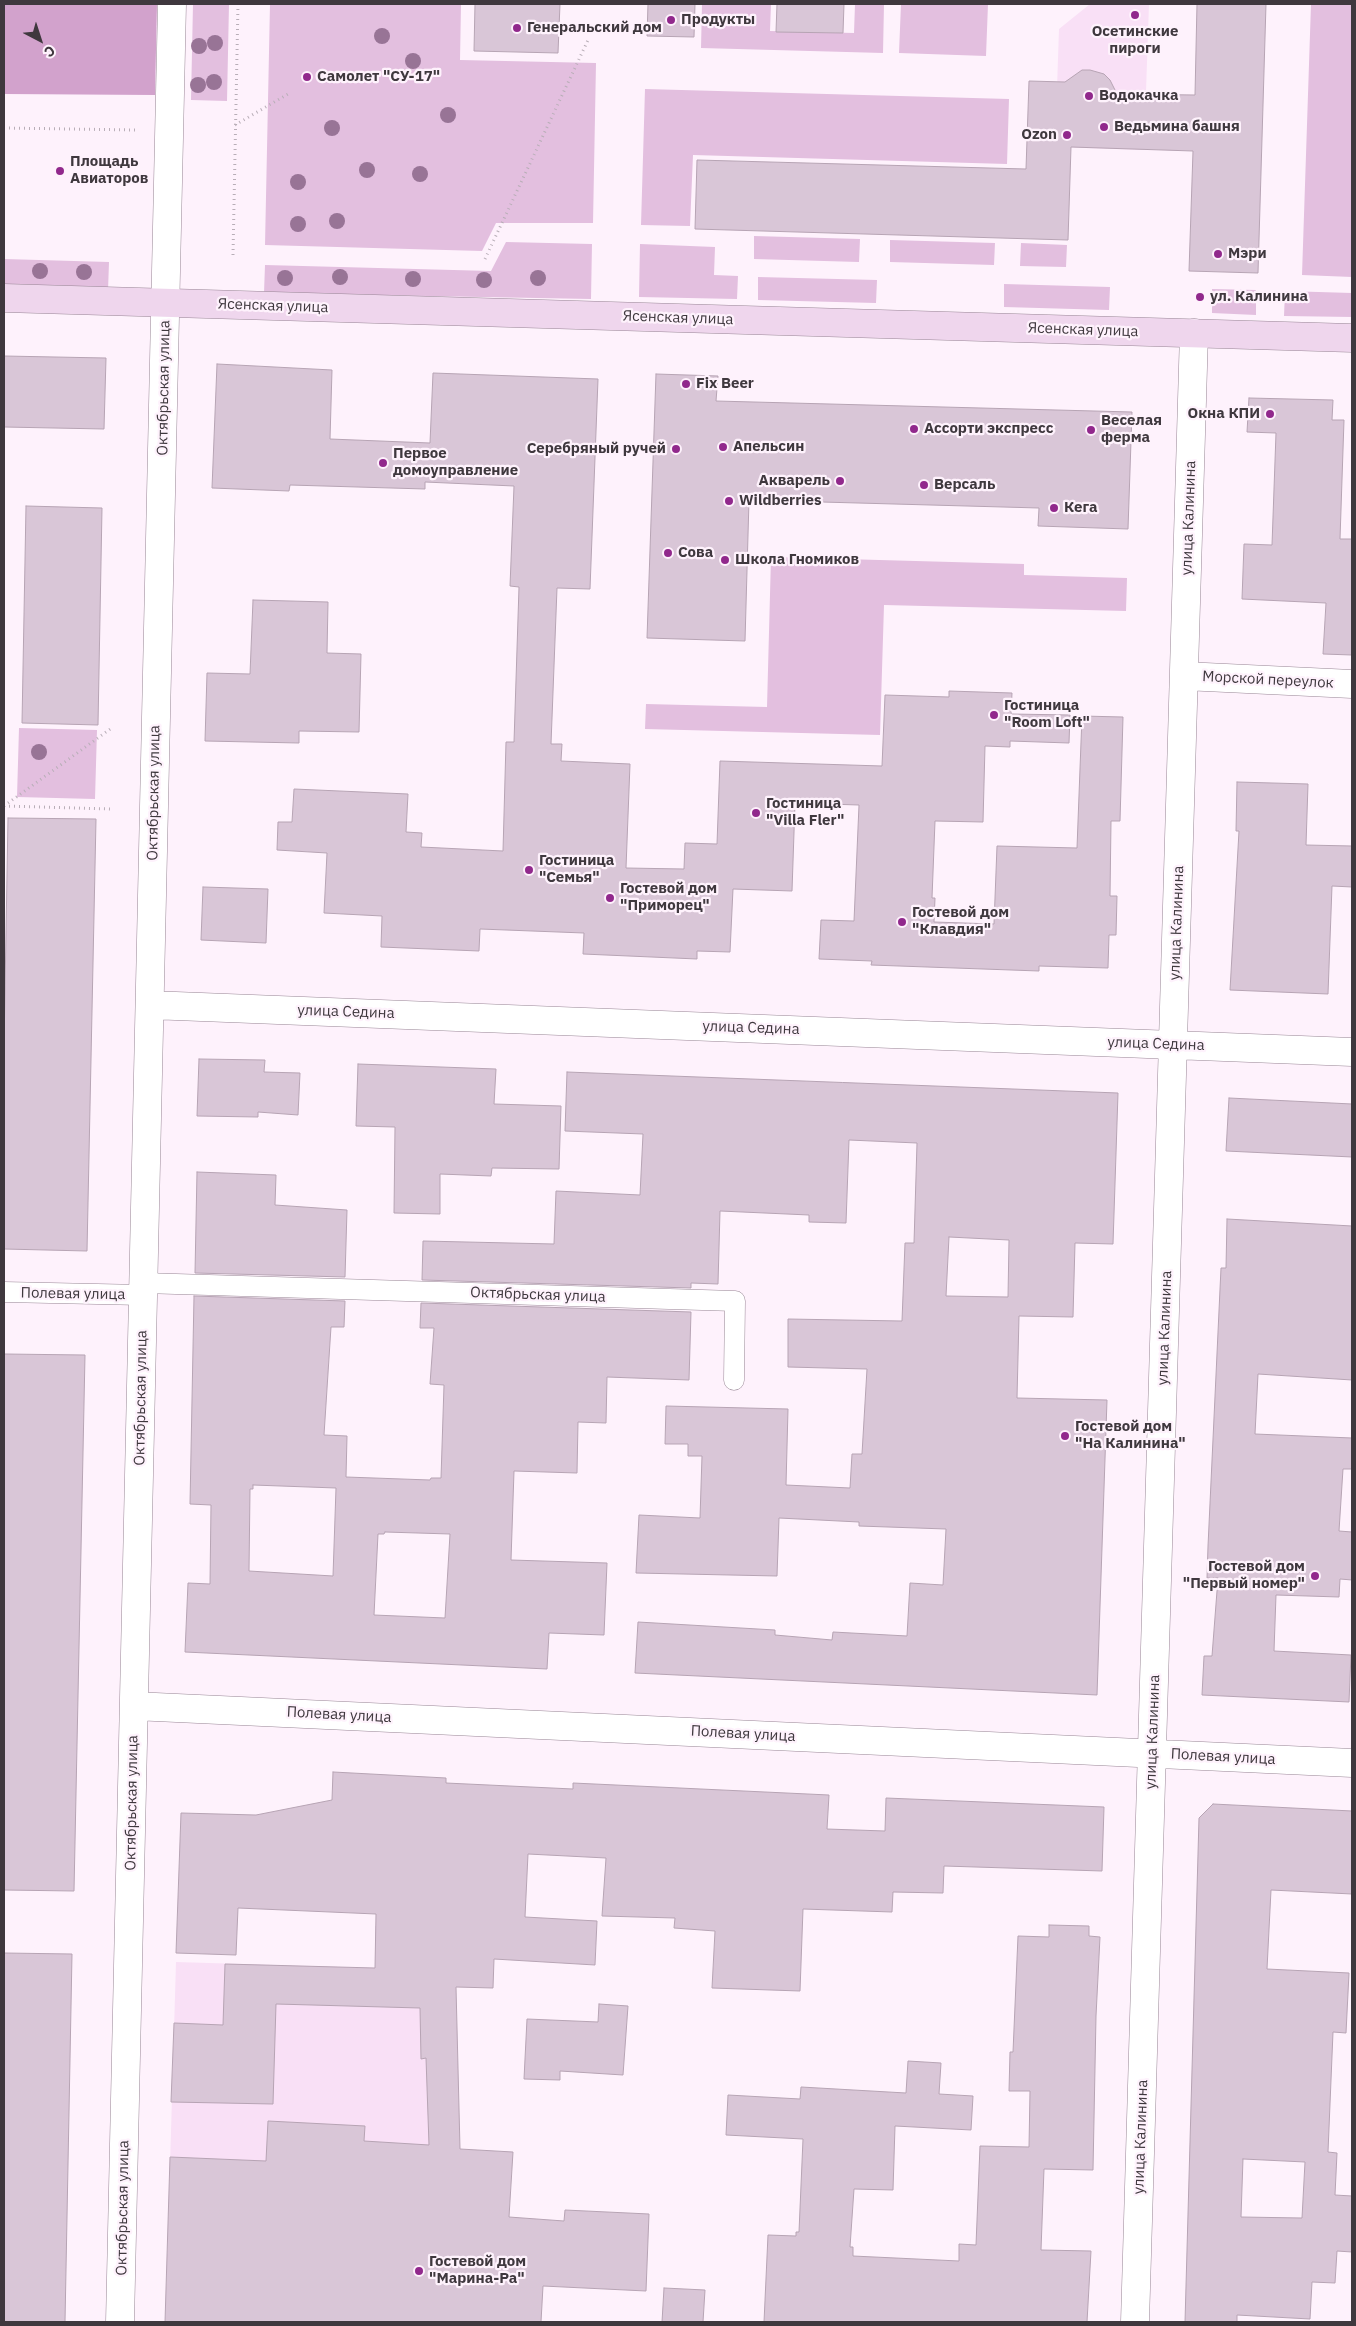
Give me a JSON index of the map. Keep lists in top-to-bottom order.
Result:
{
  "streets": {
    "street": [
      "Ясенская улица",
      "Октябрьская улица",
      "улица Калинина",
      "Морской переулок",
      "улица Седина",
      "Полевая улица"
    ]
  },
  "crossings": [
    ["Ясенская улица", "Октябрьская улица"],
    ["Ясенская улица", "улица Калинина"],
    ["Октябрьская улица", "улица Седина"],
    ["Октябрьская улица", "Полевая улица"],
    ["улица Калинина", "Морской переулок"],
    ["улица Калинина", "улица Седина"],
    ["улица Калинина", "Полевая улица"]
  ],
  "places": [
    "Осетинские пироги",
    "Продукты",
    "Генеральский дом",
    "Самолет \"СУ-17\"",
    "Водокачка",
    "Ведьмина башня",
    "Ozon",
    "Площадь Авиаторов",
    "Мэри",
    "ул. Калинина",
    "Fix Beer",
    "Окна КПИ",
    "Ассорти экспресс",
    "Веселая ферма",
    "Апельсин",
    "Серебряный ручей",
    "Первое домоуправление",
    "Акварель",
    "Версаль",
    "Wildberries",
    "Кега",
    "Сова",
    "Школа Гномиков",
    "Гостиница \"Room Loft\"",
    "Гостиница \"Villa Fler\"",
    "Гостиница \"Семья\"",
    "Гостевой дом \"Приморец\"",
    "Гостевой дом \"Клавдия\"",
    "Гостевой дом \"На Калинина\"",
    "Гостевой дом \"Первый номер\"",
    "Гостевой дом \"Марина-Ра\""
  ],
  "north": "bottom right"
}
